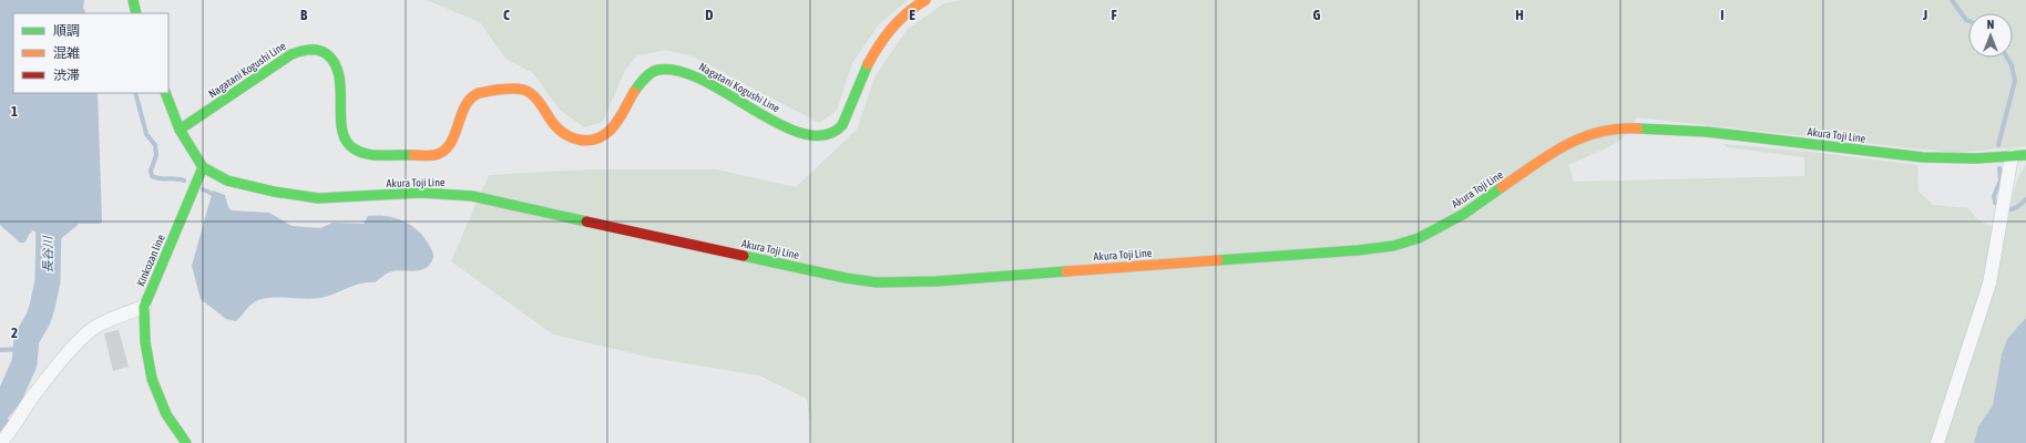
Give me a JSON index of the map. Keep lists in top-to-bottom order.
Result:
{
  "streets": {
    "main road": ["Nagatani Kogushi Line", "Akura Toji Line", "Kinkozan line"]
  },
  "crossings": [
    ["Akura Toji Line", "Kinkozan line"]
  ],
  "water": ["長谷川"],
  "legend": ["順調", "混雑", "渋滞"],
  "north": "top",
  "grid": {
    "columns": [
      "B",
      "C",
      "D",
      "E",
      "F",
      "G",
      "H",
      "I",
      "J"
    ],
    "rows": ["1", "2"]
  }
}
